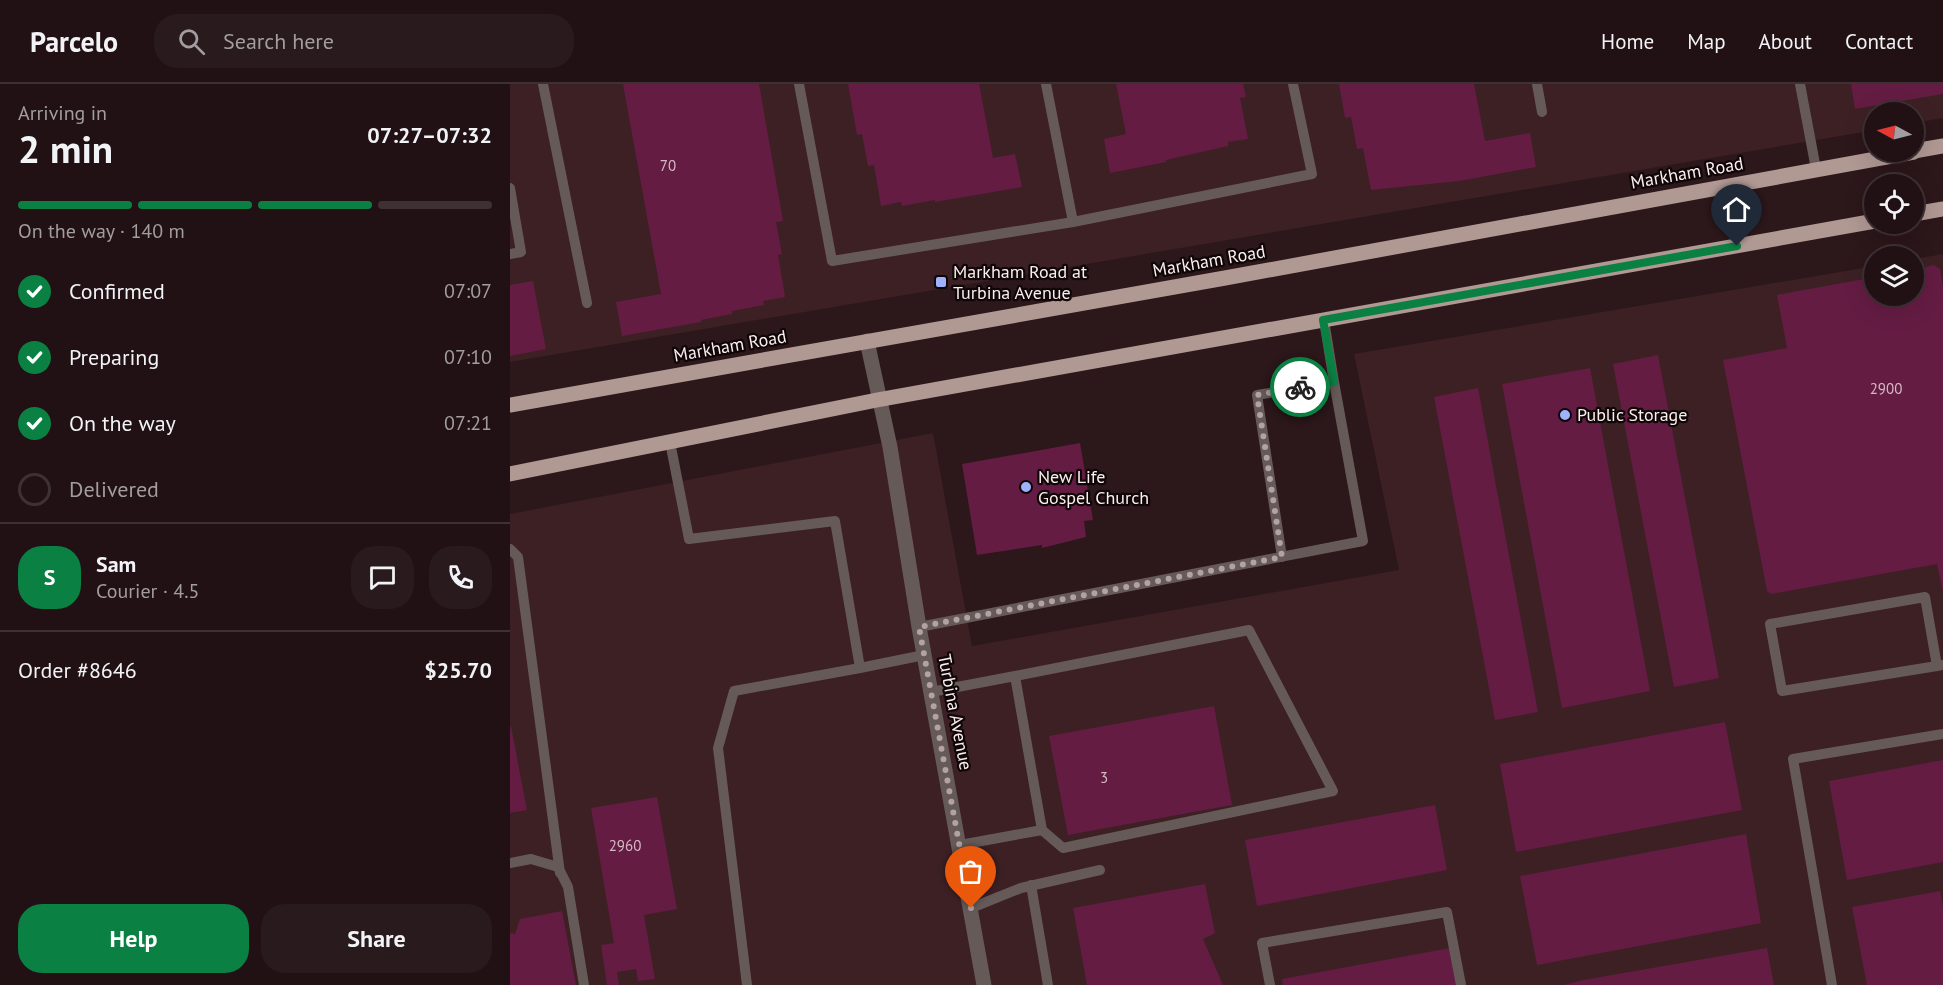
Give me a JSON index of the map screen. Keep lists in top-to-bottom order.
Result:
{
  "streets": {
    "main road": ["Markham Road"],
    "street": ["Turbina Avenue"]
  },
  "crossings": [
    ["Markham Road", "Turbina Avenue"]
  ],
  "places": {
    "transit": ["Markham Road at Turbina Avenue"],
    "other": ["Public Storage", "New Life Gospel Church"]
  },
  "house_numbers": [
    "70",
    "2900",
    "3",
    "2960"
  ],
  "north": "left",
  "page": {
    "header": "Parcelo",
    "search": "Search here",
    "nav": [
      "Home",
      "Map",
      "About",
      "Contact"
    ],
    "heading": ["2 min", "Arriving in", "07:27–07:32"],
    "panel": [
      "Sam",
      "Courier · 4.5",
      "Order #8646",
      "$25.70"
    ],
    "bar": "On the way · 140 m",
    "list": [
      ["Confirmed", "07:07"],
      ["Preparing", "07:10"],
      ["On the way", "07:21"],
      "Delivered"
    ],
    "round": "S",
    "buttons": ["Help", "Share"]
  }
}
